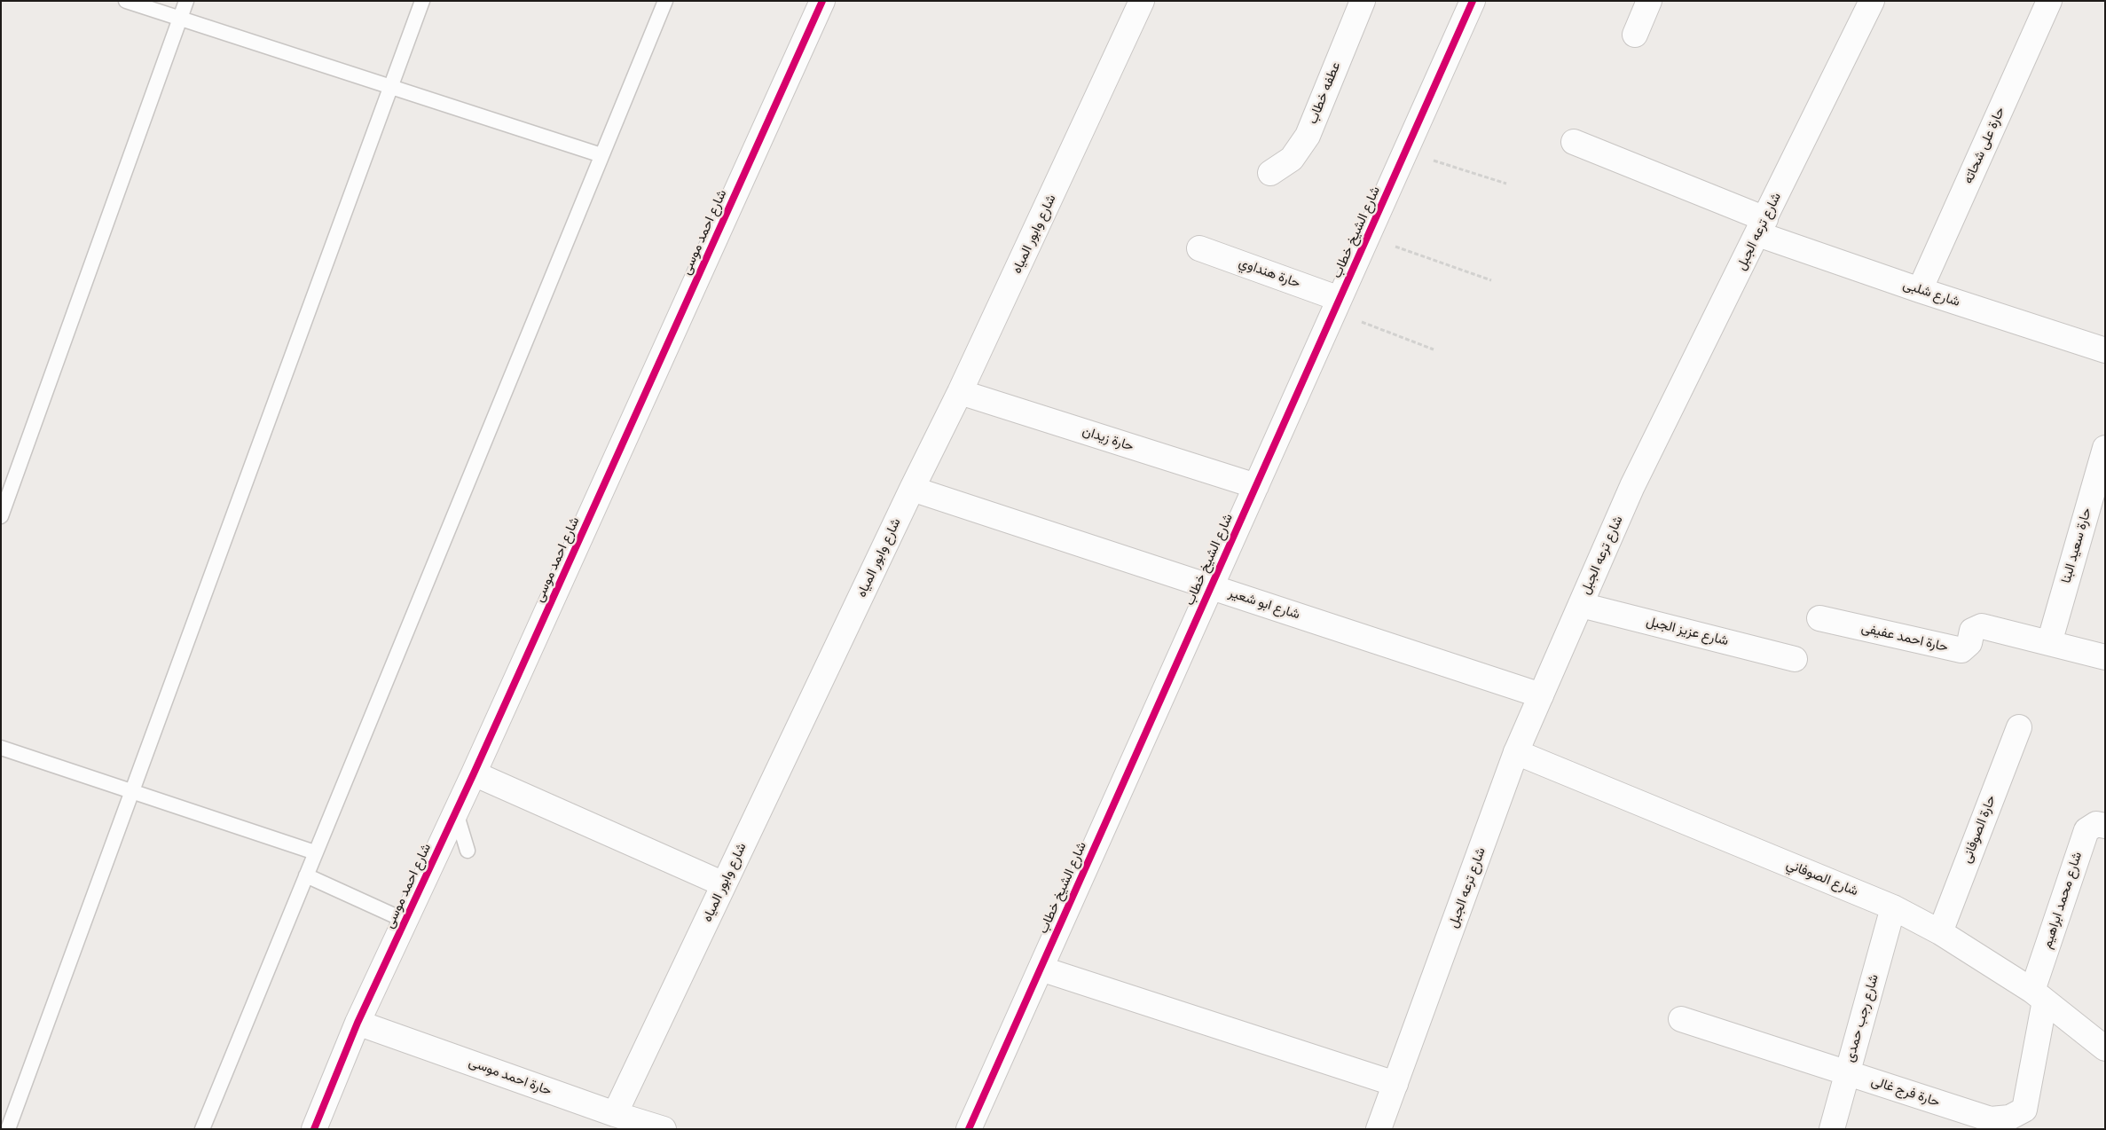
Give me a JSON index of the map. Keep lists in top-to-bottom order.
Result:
{
  "streets": {
    "street": [
      "عطفه خطاب",
      "حارة على شحاته",
      "شارع ترعه الجبل",
      "شارع احمد موسى",
      "شارع الشيخ خطاب",
      "شارع وابور المياه",
      "حارة هنداوي",
      "شارع شلبى",
      "حارة زيدان",
      "حارة سعيد البنا",
      "شارع ابو شعير",
      "شارع عزيز الجبل",
      "حارة احمد عفيفى",
      "حارة الصوفانى",
      "شارع الصوفاني",
      "شارع محمد ابراهيم",
      "شارع رجب حمدى",
      "حارة احمد موسى",
      "حارة فرج غالى"
    ]
  },
  "crossings": [
    ["حارة على شحاته", "شارع شلبى"],
    ["شارع ترعه الجبل", "شارع شلبى"],
    ["شارع ترعه الجبل", "شارع ابو شعير"],
    ["شارع ترعه الجبل", "شارع عزيز الجبل"],
    ["شارع ترعه الجبل", "شارع الصوفاني"],
    ["شارع احمد موسى", "حارة احمد موسى"],
    ["شارع الشيخ خطاب", "حارة هنداوي"],
    ["شارع الشيخ خطاب", "حارة زيدان"],
    ["شارع الشيخ خطاب", "شارع ابو شعير"],
    ["شارع وابور المياه", "حارة زيدان"],
    ["شارع وابور المياه", "شارع ابو شعير"],
    ["شارع وابور المياه", "حارة احمد موسى"],
    ["حارة سعيد البنا", "حارة احمد عفيفى"],
    ["حارة الصوفانى", "شارع الصوفاني"],
    ["شارع الصوفاني", "شارع محمد ابراهيم"],
    ["شارع الصوفاني", "شارع رجب حمدى"],
    ["شارع الصوفاني", "حارة فرج غالى"],
    ["شارع محمد ابراهيم", "حارة فرج غالى"],
    ["شارع رجب حمدى", "حارة فرج غالى"]
  ]
}
